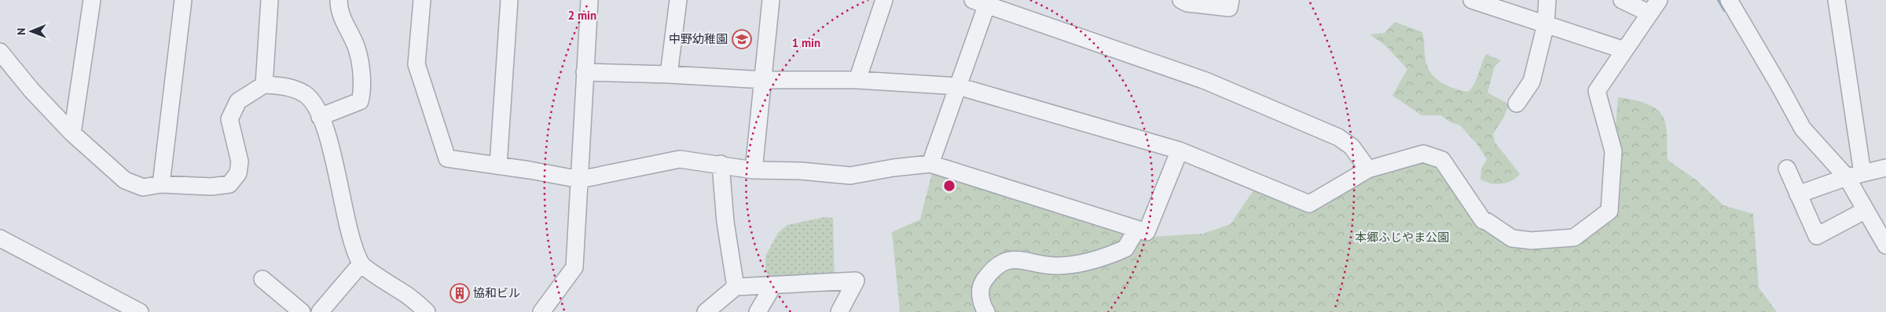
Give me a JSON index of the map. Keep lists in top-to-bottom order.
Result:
{
  "parks": ["本郷ふじやま公園"],
  "places": {
    "school or university": ["中野幼稚園"],
    "building": ["協和ビル"]
  },
  "north": "left",
  "rings": ["2 min", "1 min"]
}
